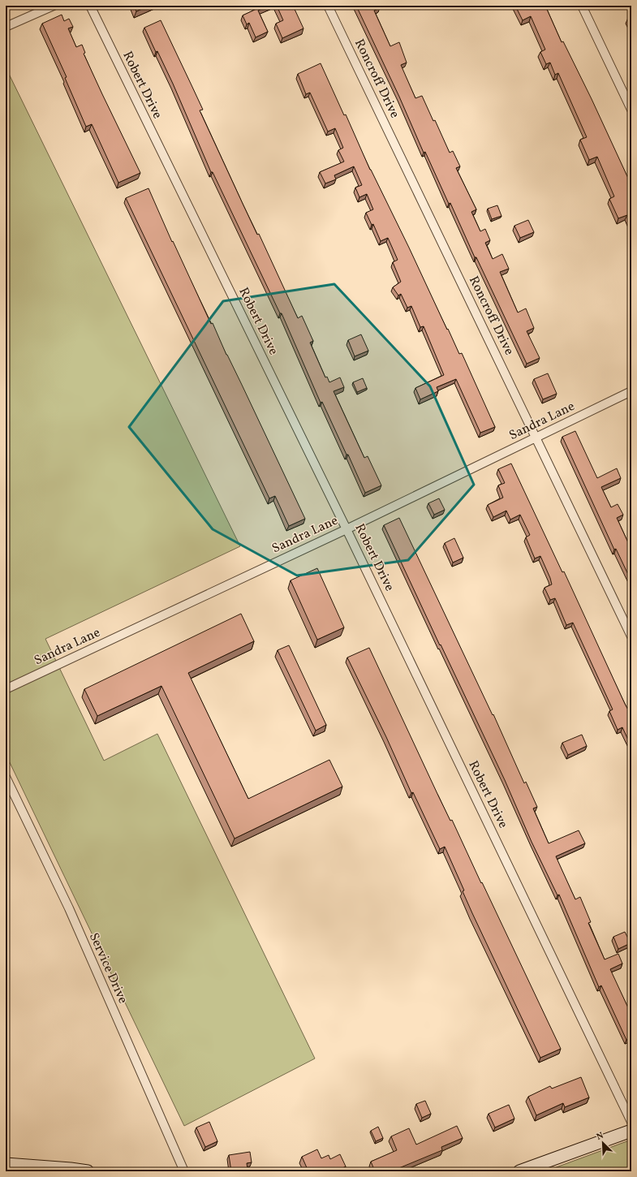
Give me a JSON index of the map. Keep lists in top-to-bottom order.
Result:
{
  "streets": {
    "street": [
      "Roncroff Drive",
      "Robert Drive",
      "Sandra Lane",
      "Service Drive"
    ]
  },
  "crossings": [
    ["Roncroff Drive", "Sandra Lane"],
    ["Robert Drive", "Sandra Lane"]
  ],
  "north": "top left"
}
